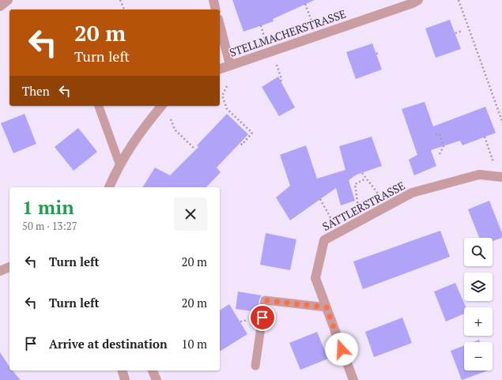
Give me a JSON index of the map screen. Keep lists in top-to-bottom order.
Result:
{
  "streets": {
    "street": ["STELLMACHERSTRASSE", "SATTLERSTRASSE"]
  },
  "page": {
    "turn": ["20 m", "Turn left"],
    "then": "Then",
    "heading": ["1 min", "50 m · 13:27"],
    "map_buttons": ["+", "−"],
    "list": [
      {
        "name": "Turn left",
        "value": "20 m"
      },
      {
        "name": "Turn left",
        "value": "20 m"
      },
      {
        "name": "Arrive at destination",
        "value": "10 m"
      }
    ]
  }
}
